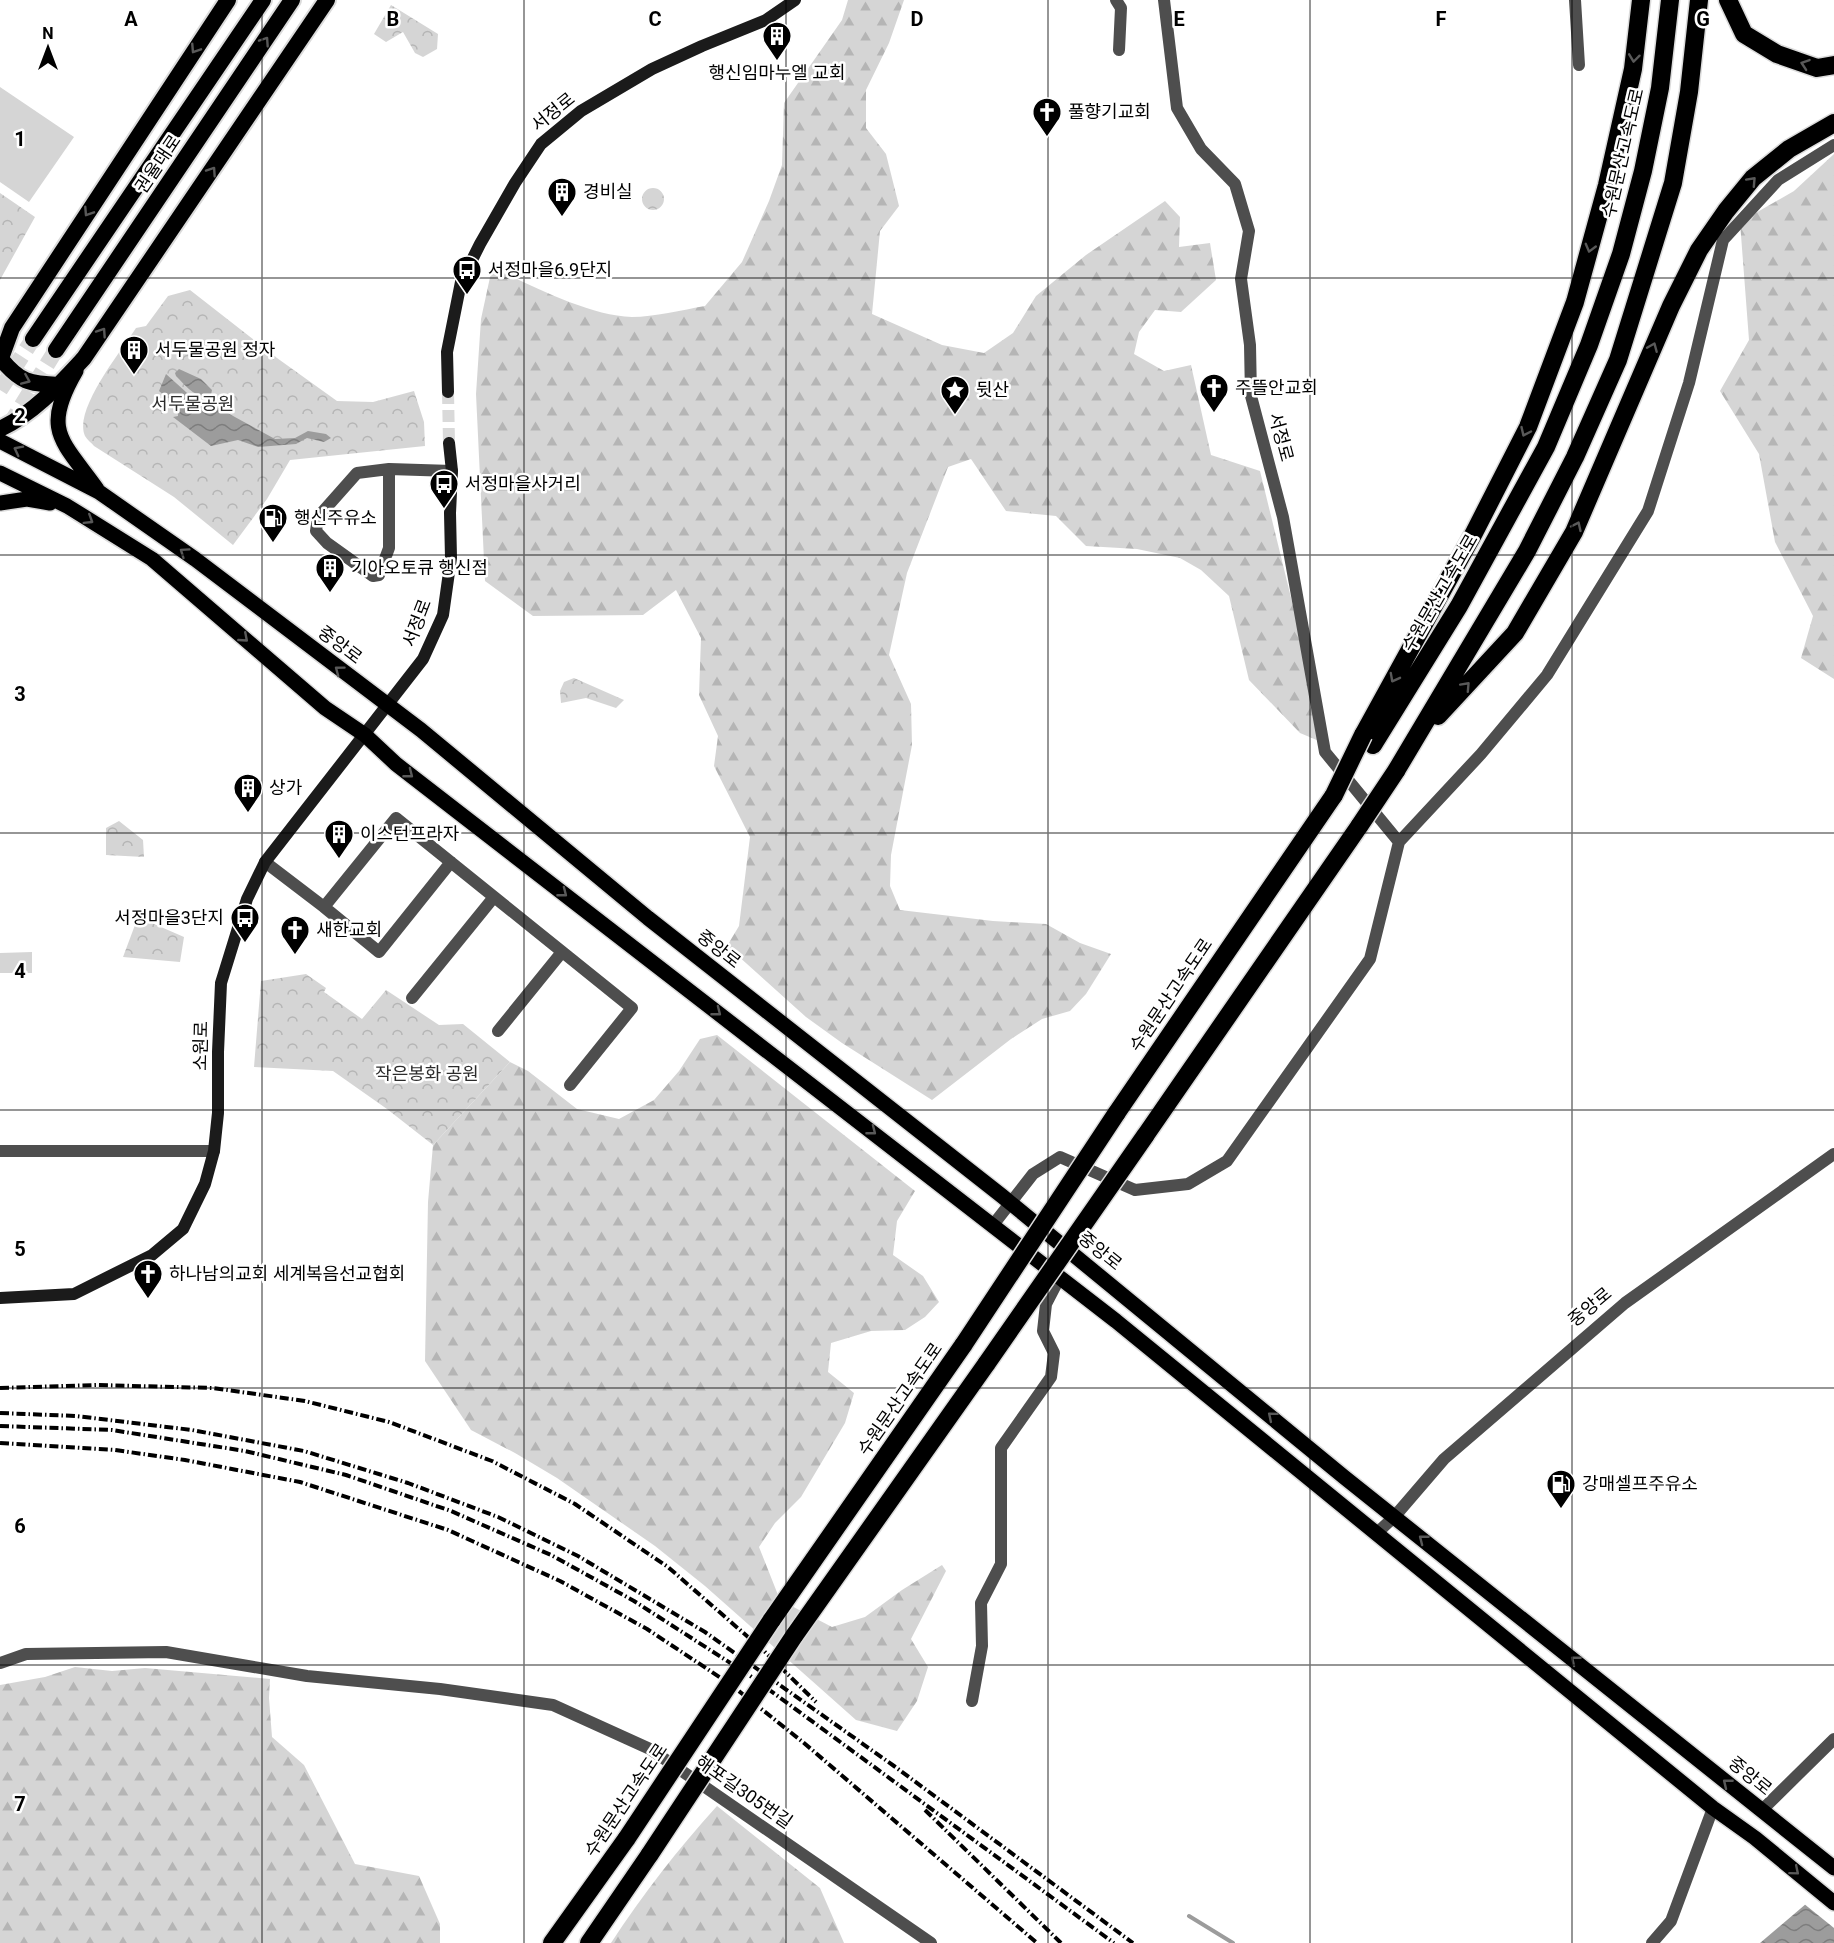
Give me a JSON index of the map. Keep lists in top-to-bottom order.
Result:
{
  "streets": {
    "highway": ["수원문산고속도로", "권율대로"],
    "main road": ["서정로", "중앙로", "소원로"],
    "street": ["해포길305번길"]
  },
  "crossings": [
    ["서정로", "중앙로"],
    ["서정로", "소원로"],
    ["중앙로", "소원로"]
  ],
  "parks": ["서두물공원", "작은봉화 공원"],
  "places": {
    "building": [
      "행신임마누엘 교회",
      "경비실",
      "서두물공원 정자",
      "기아오토큐 행신점",
      "상가",
      "이스턴프라자"
    ],
    "church": [
      "풀향기교회",
      "주뜰안교회",
      "새한교회",
      "하나남의교회 세계복음선교협회"
    ],
    "bus stop": ["서정마을6.9단지", "서정마을사거리", "서정마을3단지"],
    "place": ["뒷산"],
    "fuel station": ["행신주유소", "강매셀프주유소"]
  },
  "north": "top",
  "grid": {
    "columns": [
      "A",
      "B",
      "C",
      "D",
      "E",
      "F",
      "G"
    ],
    "rows": [
      "1",
      "2",
      "3",
      "4",
      "5",
      "6",
      "7"
    ]
  }
}
